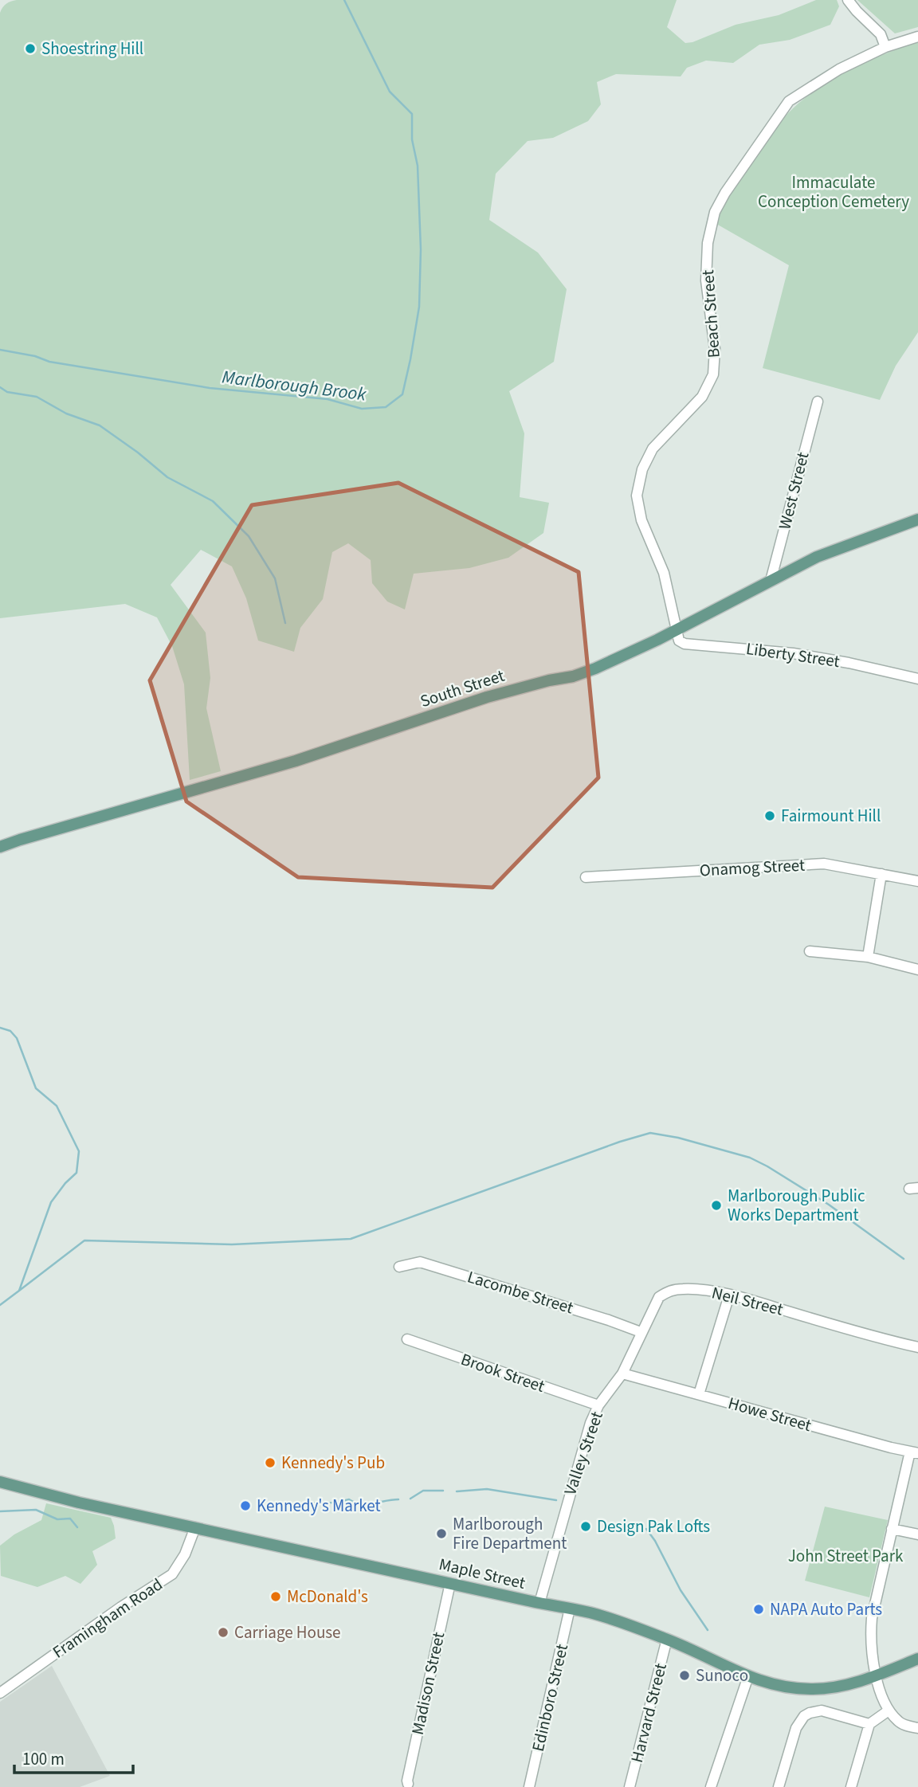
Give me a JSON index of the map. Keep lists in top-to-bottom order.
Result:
{
  "streets": {
    "main road": ["South Street", "Maple Street"],
    "street": [
      "Beach Street",
      "West Street",
      "Liberty Street",
      "Onamog Street",
      "Lacombe Street",
      "Neil Street",
      "Brook Street",
      "Howe Street",
      "Valley Street",
      "Framingham Road",
      "Madison Street",
      "Edinboro Street",
      "Harvard Street"
    ]
  },
  "crossings": [
    ["Beach Street", "Liberty Street"],
    ["Beach Street", "South Street"],
    ["West Street", "South Street"],
    ["Liberty Street", "South Street"],
    ["Lacombe Street", "Neil Street"],
    ["Neil Street", "Howe Street"],
    ["Neil Street", "Valley Street"],
    ["Brook Street", "Valley Street"],
    ["Howe Street", "Valley Street"],
    ["Valley Street", "Maple Street"],
    ["Maple Street", "Framingham Road"],
    ["Maple Street", "Madison Street"],
    ["Maple Street", "Edinboro Street"],
    ["Maple Street", "Harvard Street"]
  ],
  "water": ["Marlborough Brook"],
  "parks": ["Immaculate Conception Cemetery", "John Street Park"],
  "places": [
    "Shoestring Hill",
    "Fairmount Hill",
    "Marlborough Public Works Department",
    "Kennedy's Pub",
    "Kennedy's Market",
    "Design Pak Lofts",
    "Marlborough Fire Department",
    "McDonald's",
    "NAPA Auto Parts",
    "Carriage House",
    "Sunoco"
  ],
  "scale_bar": "100 m"
}
